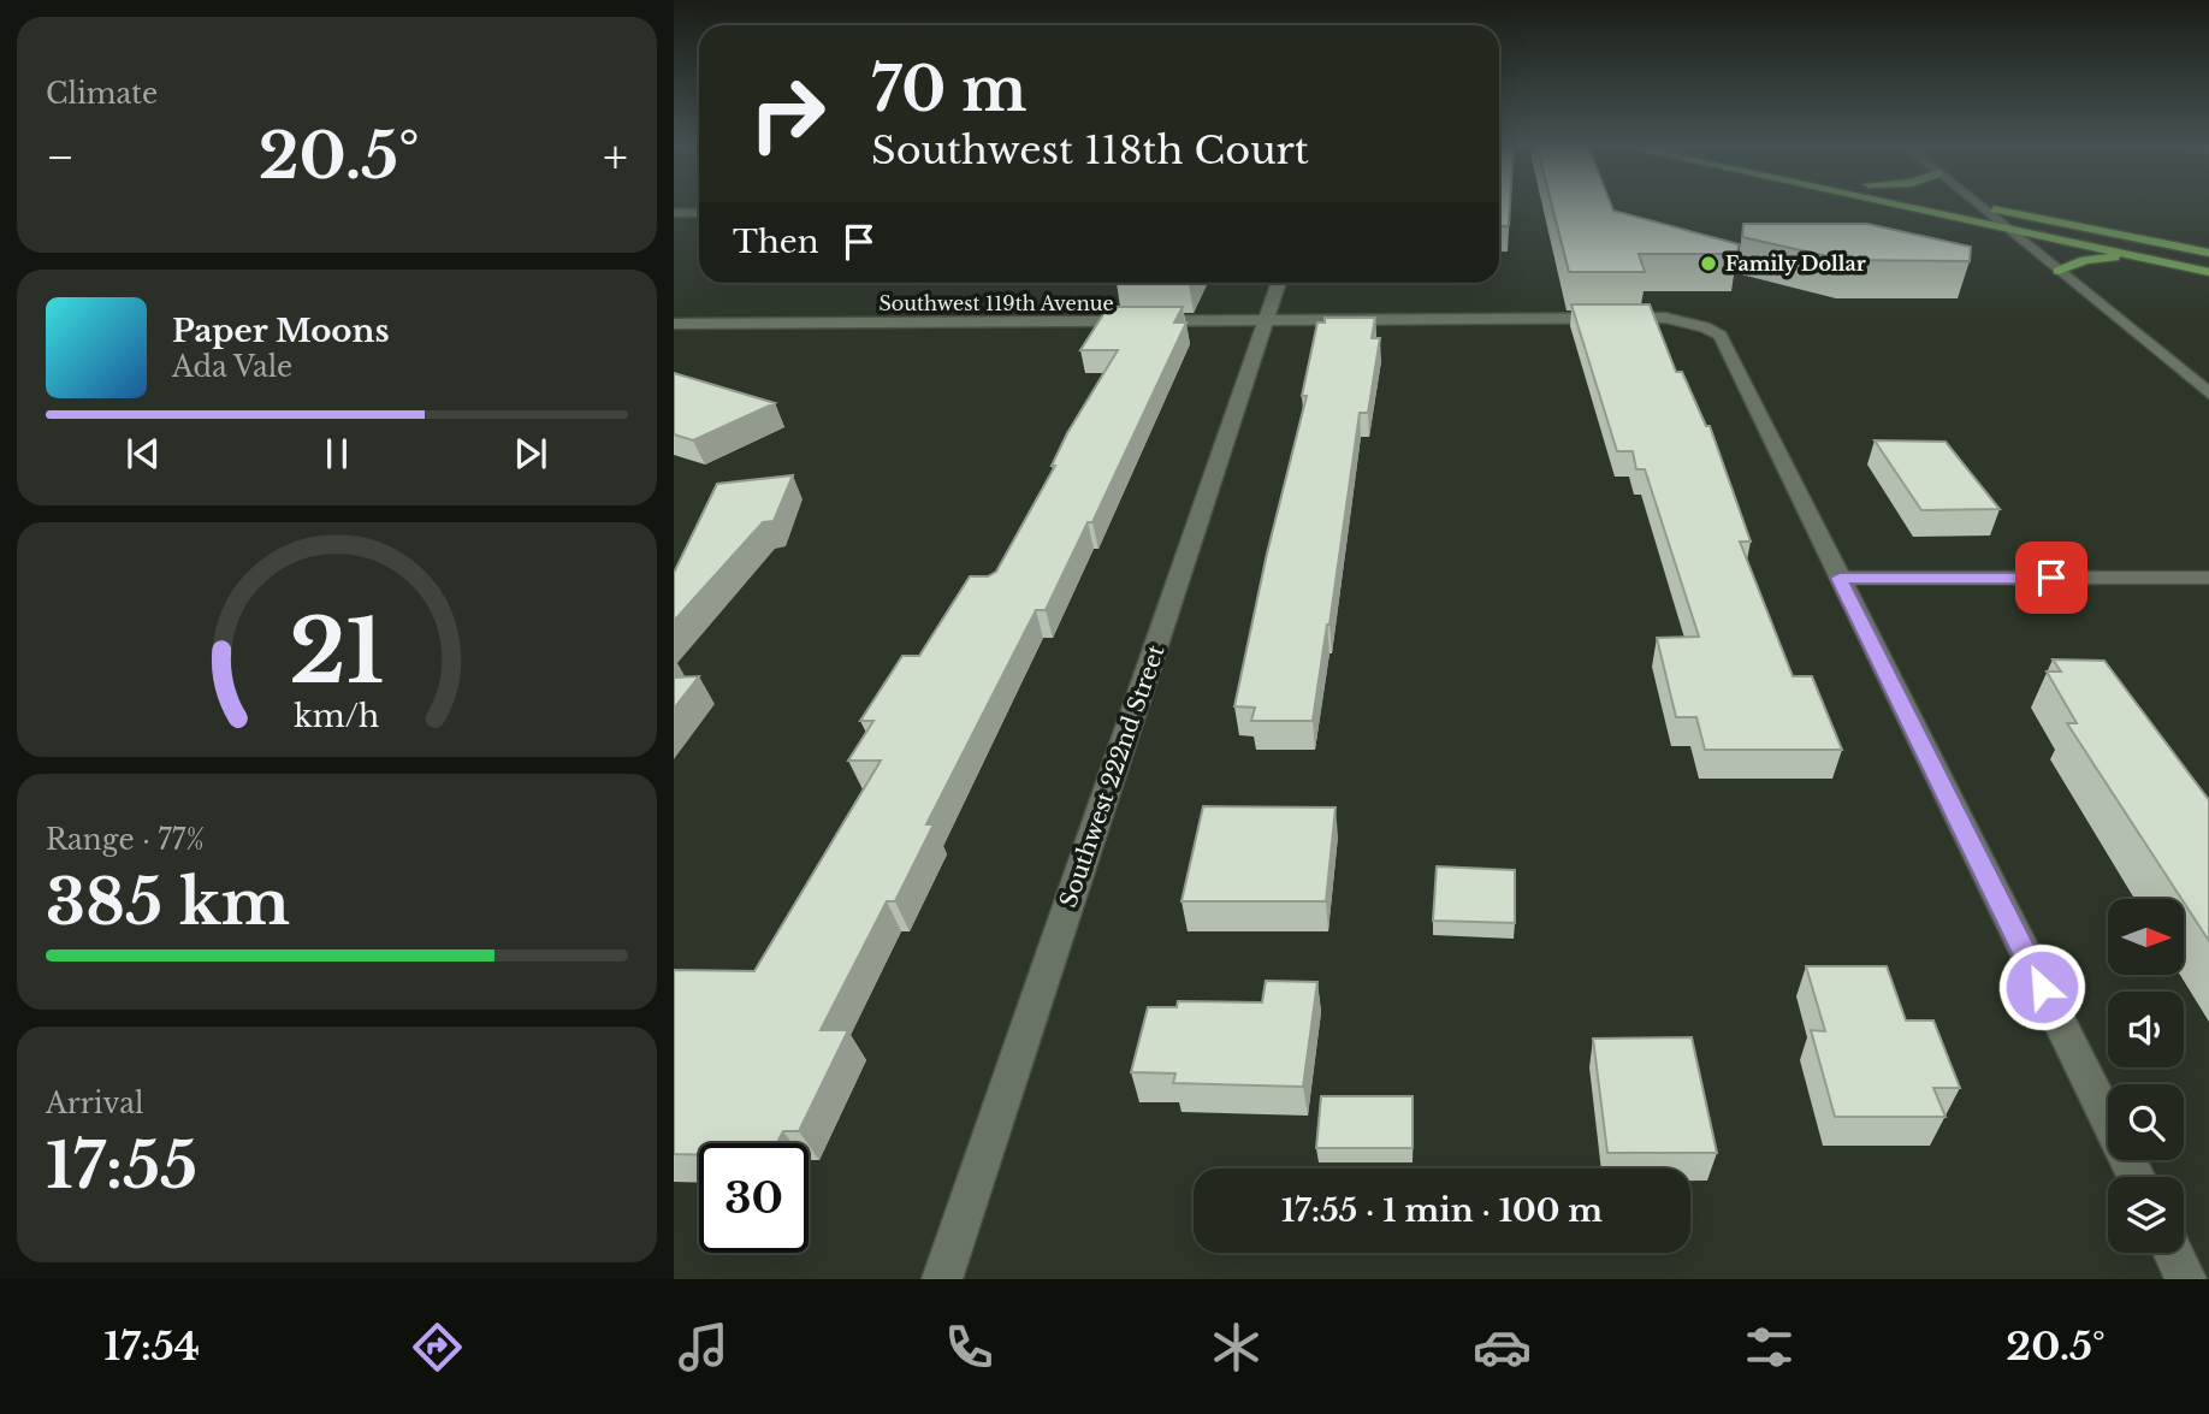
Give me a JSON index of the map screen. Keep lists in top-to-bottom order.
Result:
{
  "streets": {
    "street": ["Southwest 119th Avenue", "Southwest 222nd Street"]
  },
  "crossings": [
    ["Southwest 119th Avenue", "Southwest 222nd Street"]
  ],
  "places": ["Family Dollar"],
  "north": "right",
  "page": {
    "tile": [
      "Climate",
      ["Range · 77%", "385 km"],
      ["Arrival", "17:55"]
    ],
    "turn": ["70 m", "Southwest 118th Court"],
    "heat": ["−", "20.5°", "+"],
    "then": "Then",
    "song": ["Paper Moons", "Ada Vale"],
    "limit": "30",
    "trip": "17:55 · 1 min · 100 m",
    "tabs": ["17:54", "20.5°"],
    "gauge": ["21", "km/h"]
  }
}
